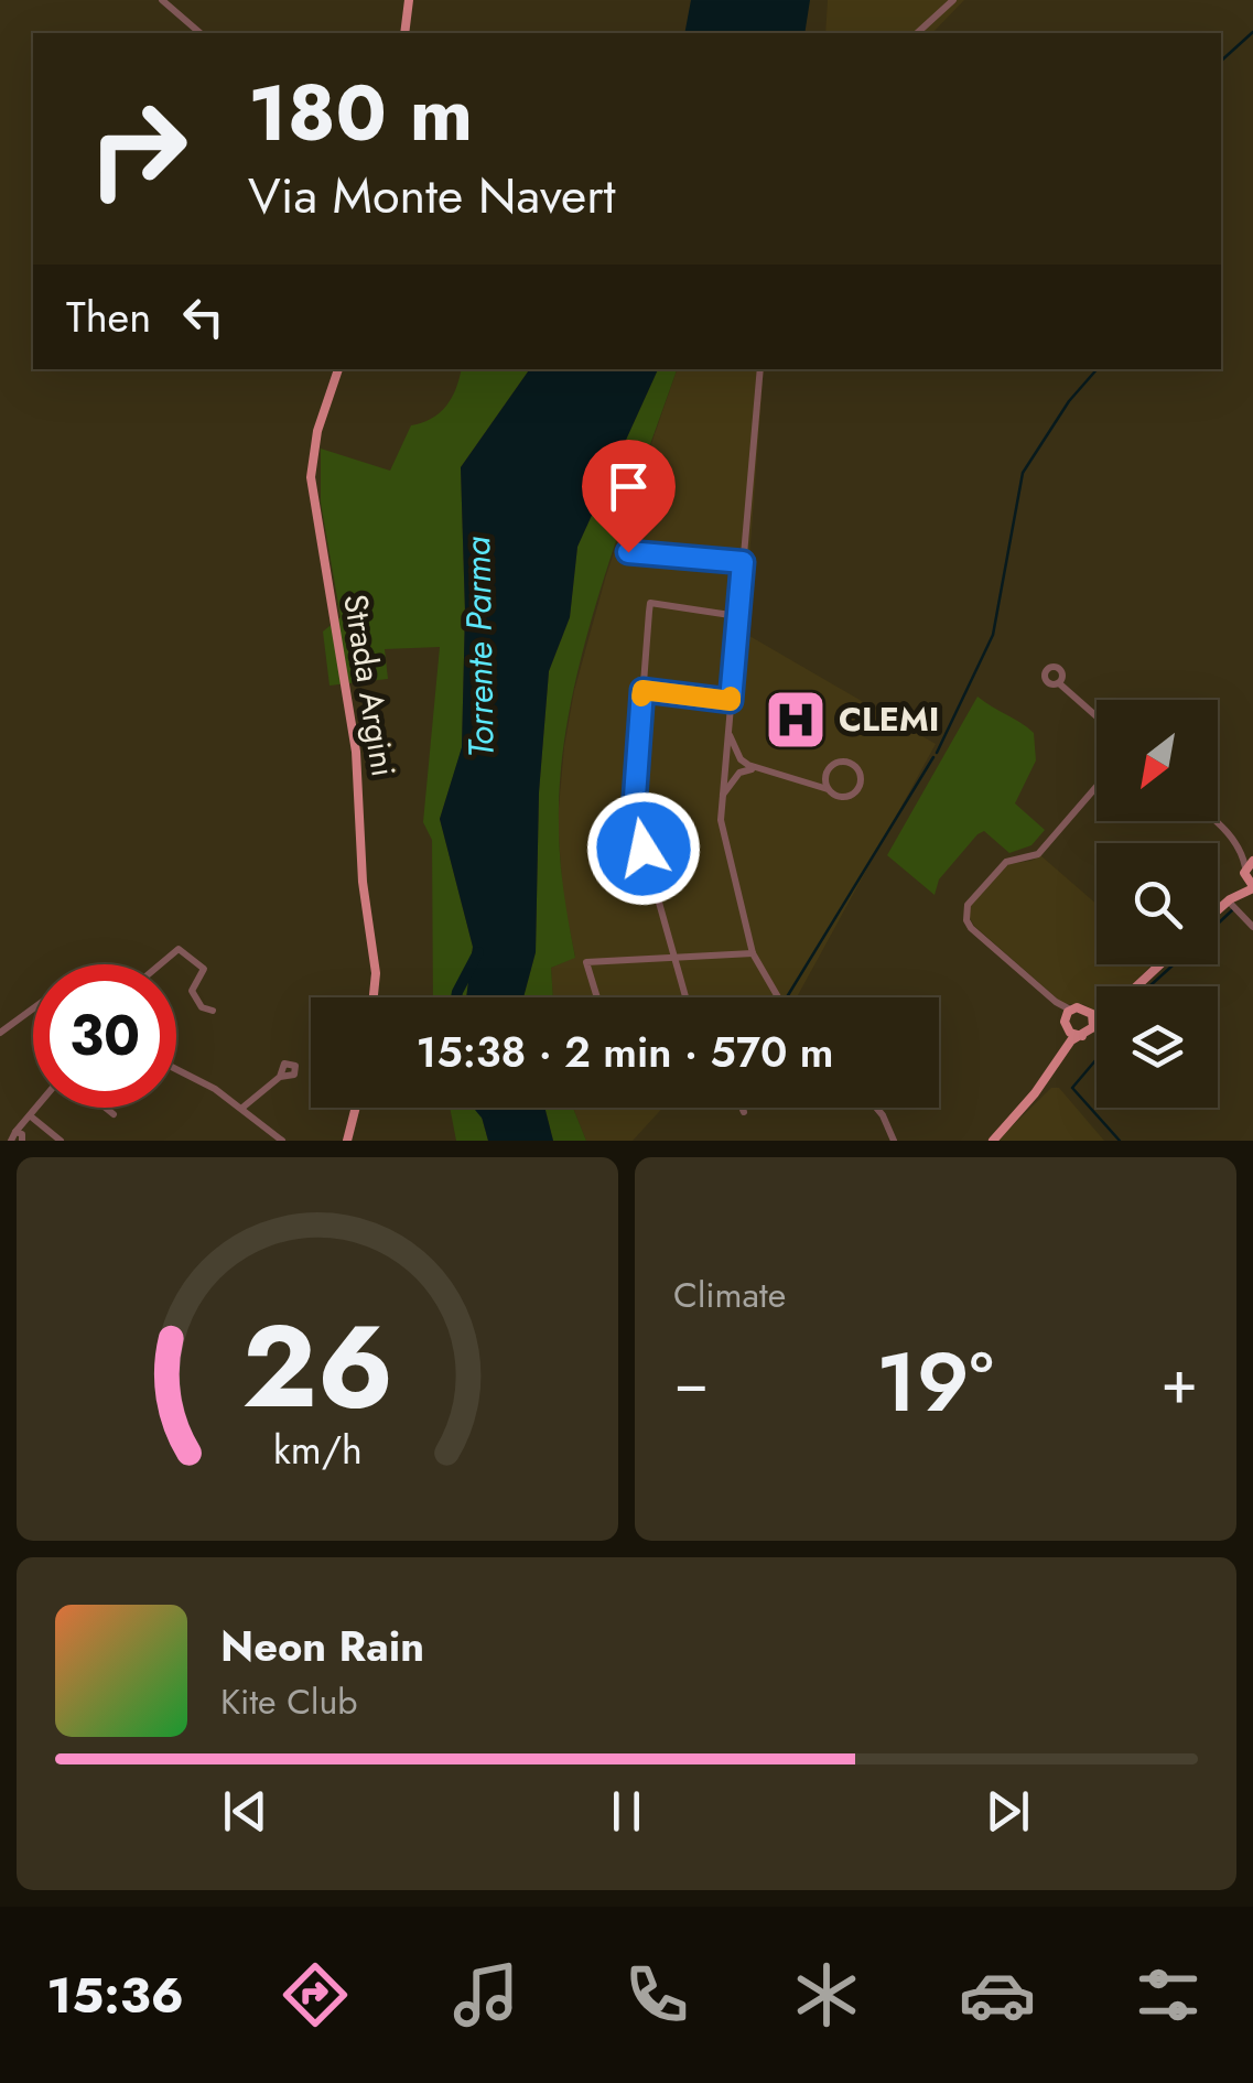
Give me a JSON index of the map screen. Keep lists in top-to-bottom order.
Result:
{
  "streets": {
    "main road": ["Strada Argini"]
  },
  "water": ["Torrente Parma"],
  "places": {
    "hospital": ["CLEMI"]
  },
  "north": "bottom left",
  "page": {
    "turn": ["180 m", "Via Monte Navert"],
    "then": "Then",
    "limit": "30",
    "trip": "15:38 · 2 min · 570 m",
    "tile": "Climate",
    "heat": ["−", "19°", "+"],
    "song": ["Neon Rain", "Kite Club"],
    "tabs": "15:36",
    "gauge": ["26", "km/h"]
  }
}
